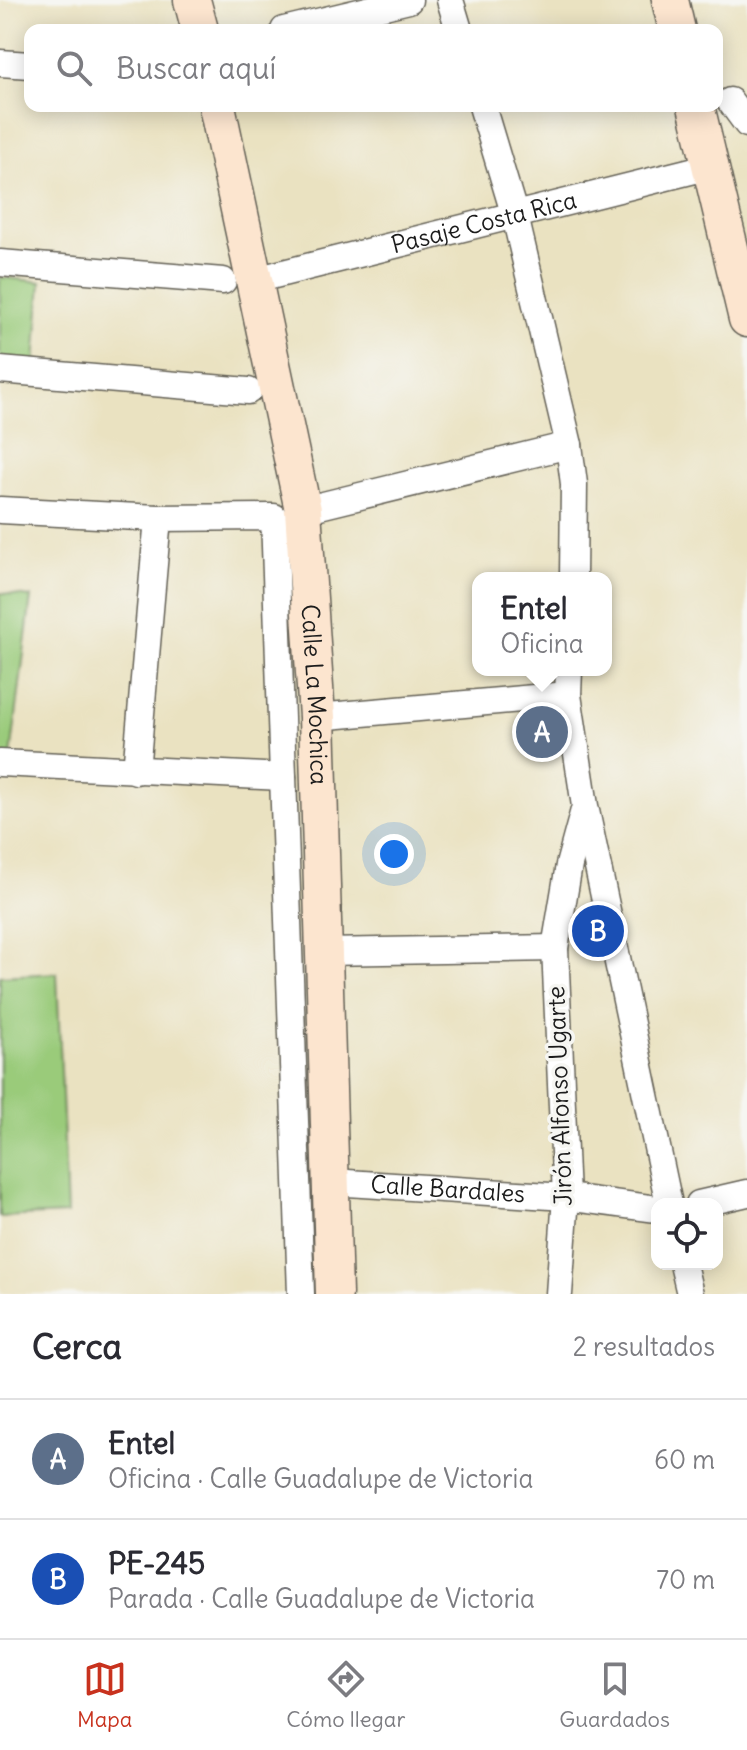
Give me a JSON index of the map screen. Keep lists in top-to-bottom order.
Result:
{
  "streets": {
    "street": [
      "Pasaje Costa Rica",
      "Calle La Mochica",
      "Jirón Alfonso Ugarte",
      "Calle Bardales"
    ]
  },
  "crossings": [
    ["Pasaje Costa Rica", "Calle La Mochica"],
    ["Calle La Mochica", "Calle Bardales"],
    ["Jirón Alfonso Ugarte", "Calle Bardales"]
  ],
  "page": {
    "search": "Buscar aquí",
    "popup": ["Entel", "Oficina"],
    "pins": ["A", "B"],
    "heading": ["Cerca", "2 resultados"],
    "list": [
      {
        "mark": "A",
        "name": "Entel",
        "note": "Oficina · Calle Guadalupe de Victoria",
        "value": "60 m"
      },
      {
        "mark": "B",
        "name": "PE-245",
        "note": "Parada · Calle Guadalupe de Victoria",
        "value": "70 m"
      }
    ],
    "nav": ["Mapa", "Cómo llegar", "Guardados"]
  }
}
